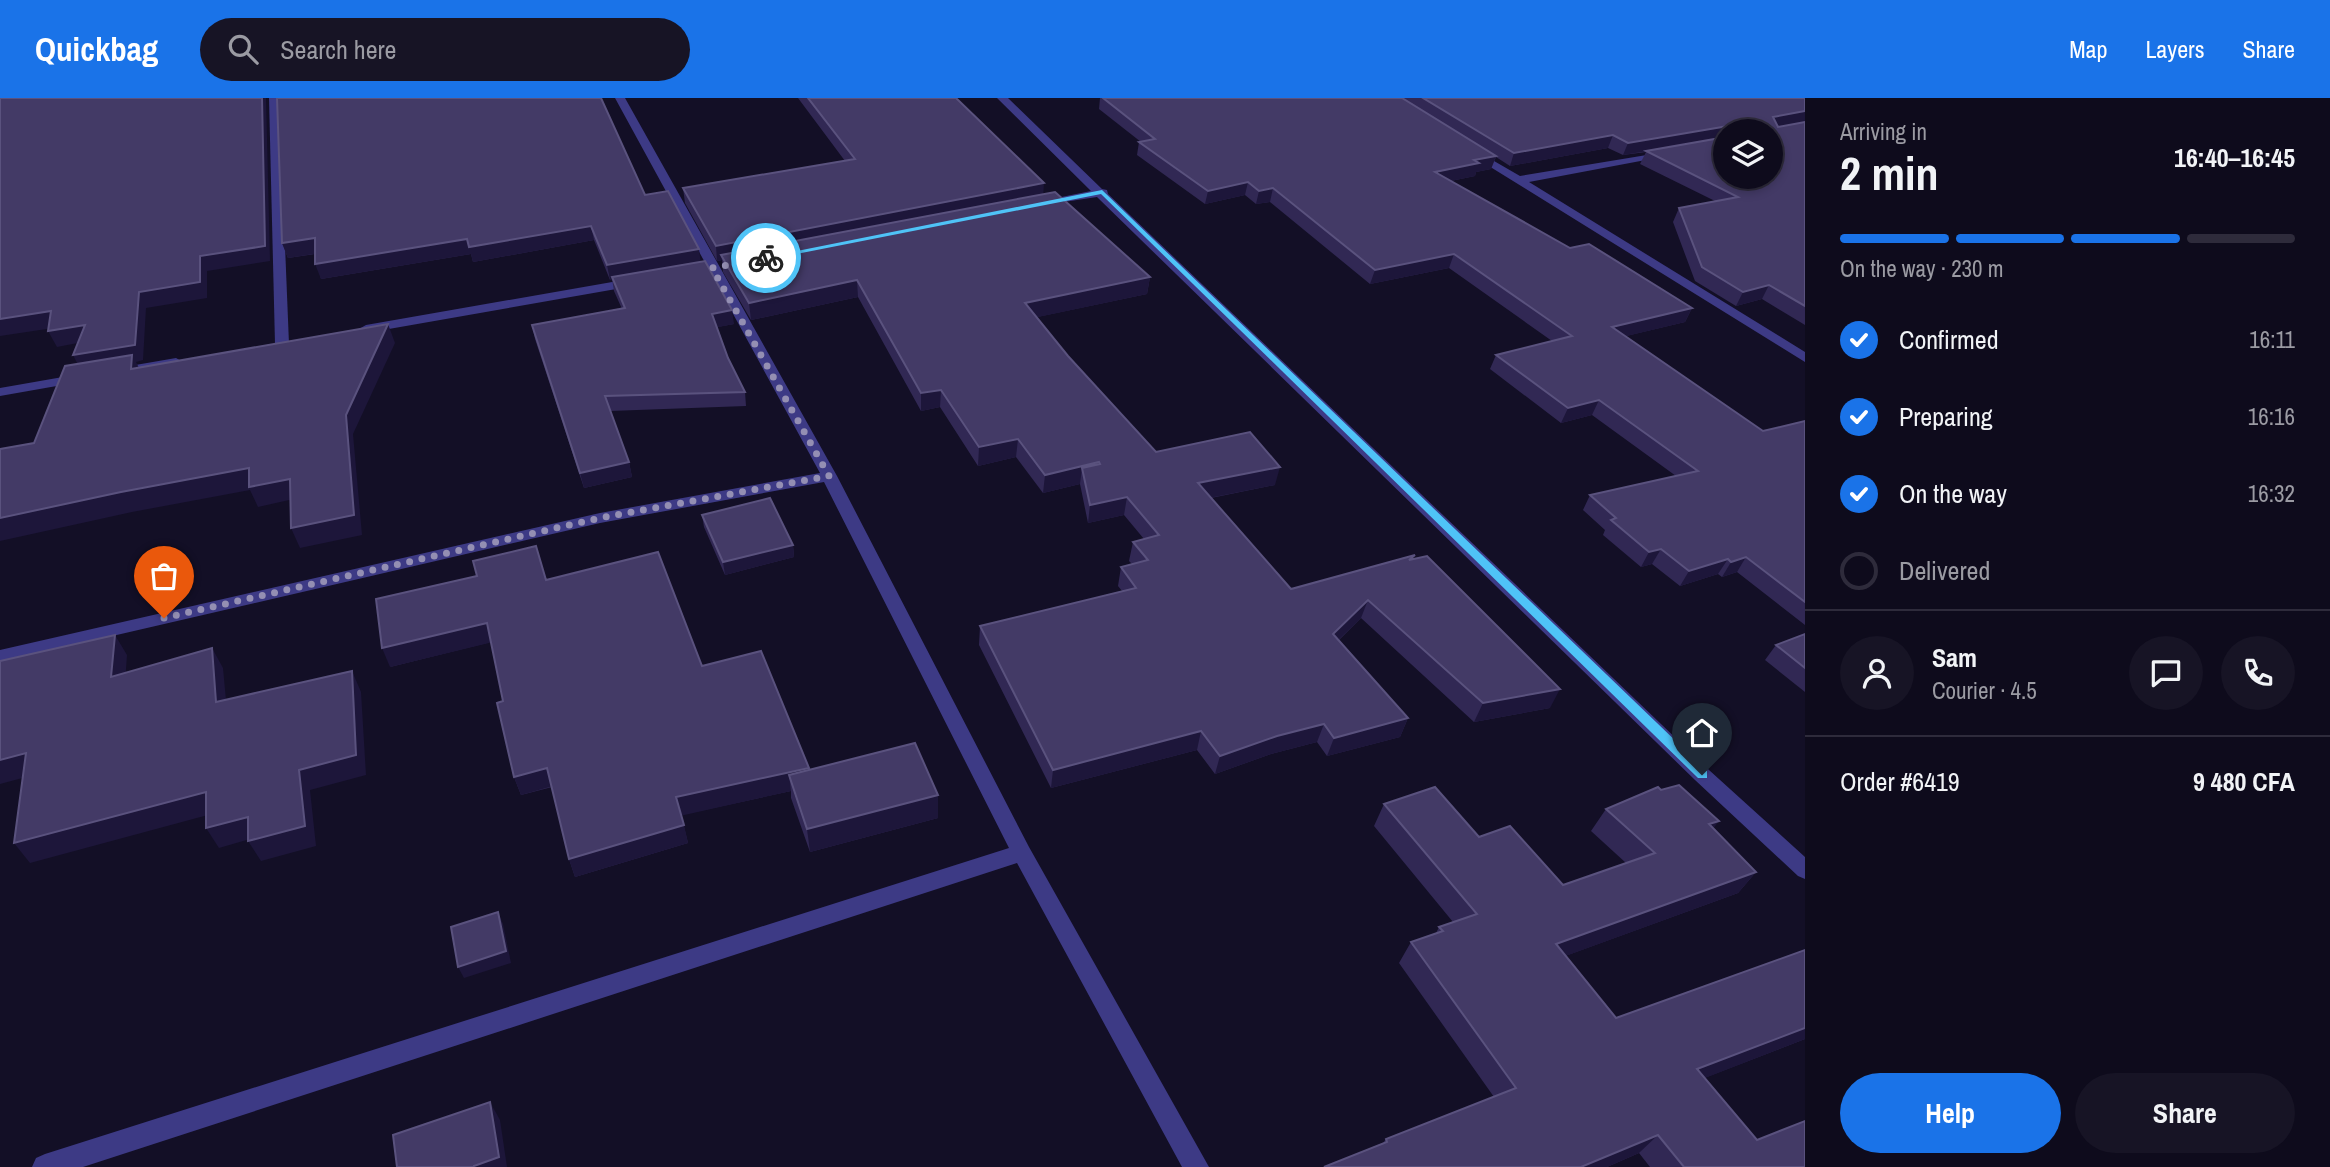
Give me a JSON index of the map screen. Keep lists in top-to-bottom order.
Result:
{
  "page": {
    "header": "Quickbag",
    "search": "Search here",
    "nav": ["Map", "Layers", "Share"],
    "heading": ["2 min", "Arriving in", "16:40–16:45"],
    "panel": [
      "Sam",
      "Courier · 4.5",
      "Order #6419",
      "9 480 CFA"
    ],
    "bar": "On the way · 230 m",
    "list": [
      ["Confirmed", "16:11"],
      ["Preparing", "16:16"],
      ["On the way", "16:32"],
      "Delivered"
    ],
    "buttons": ["Help", "Share"]
  }
}
